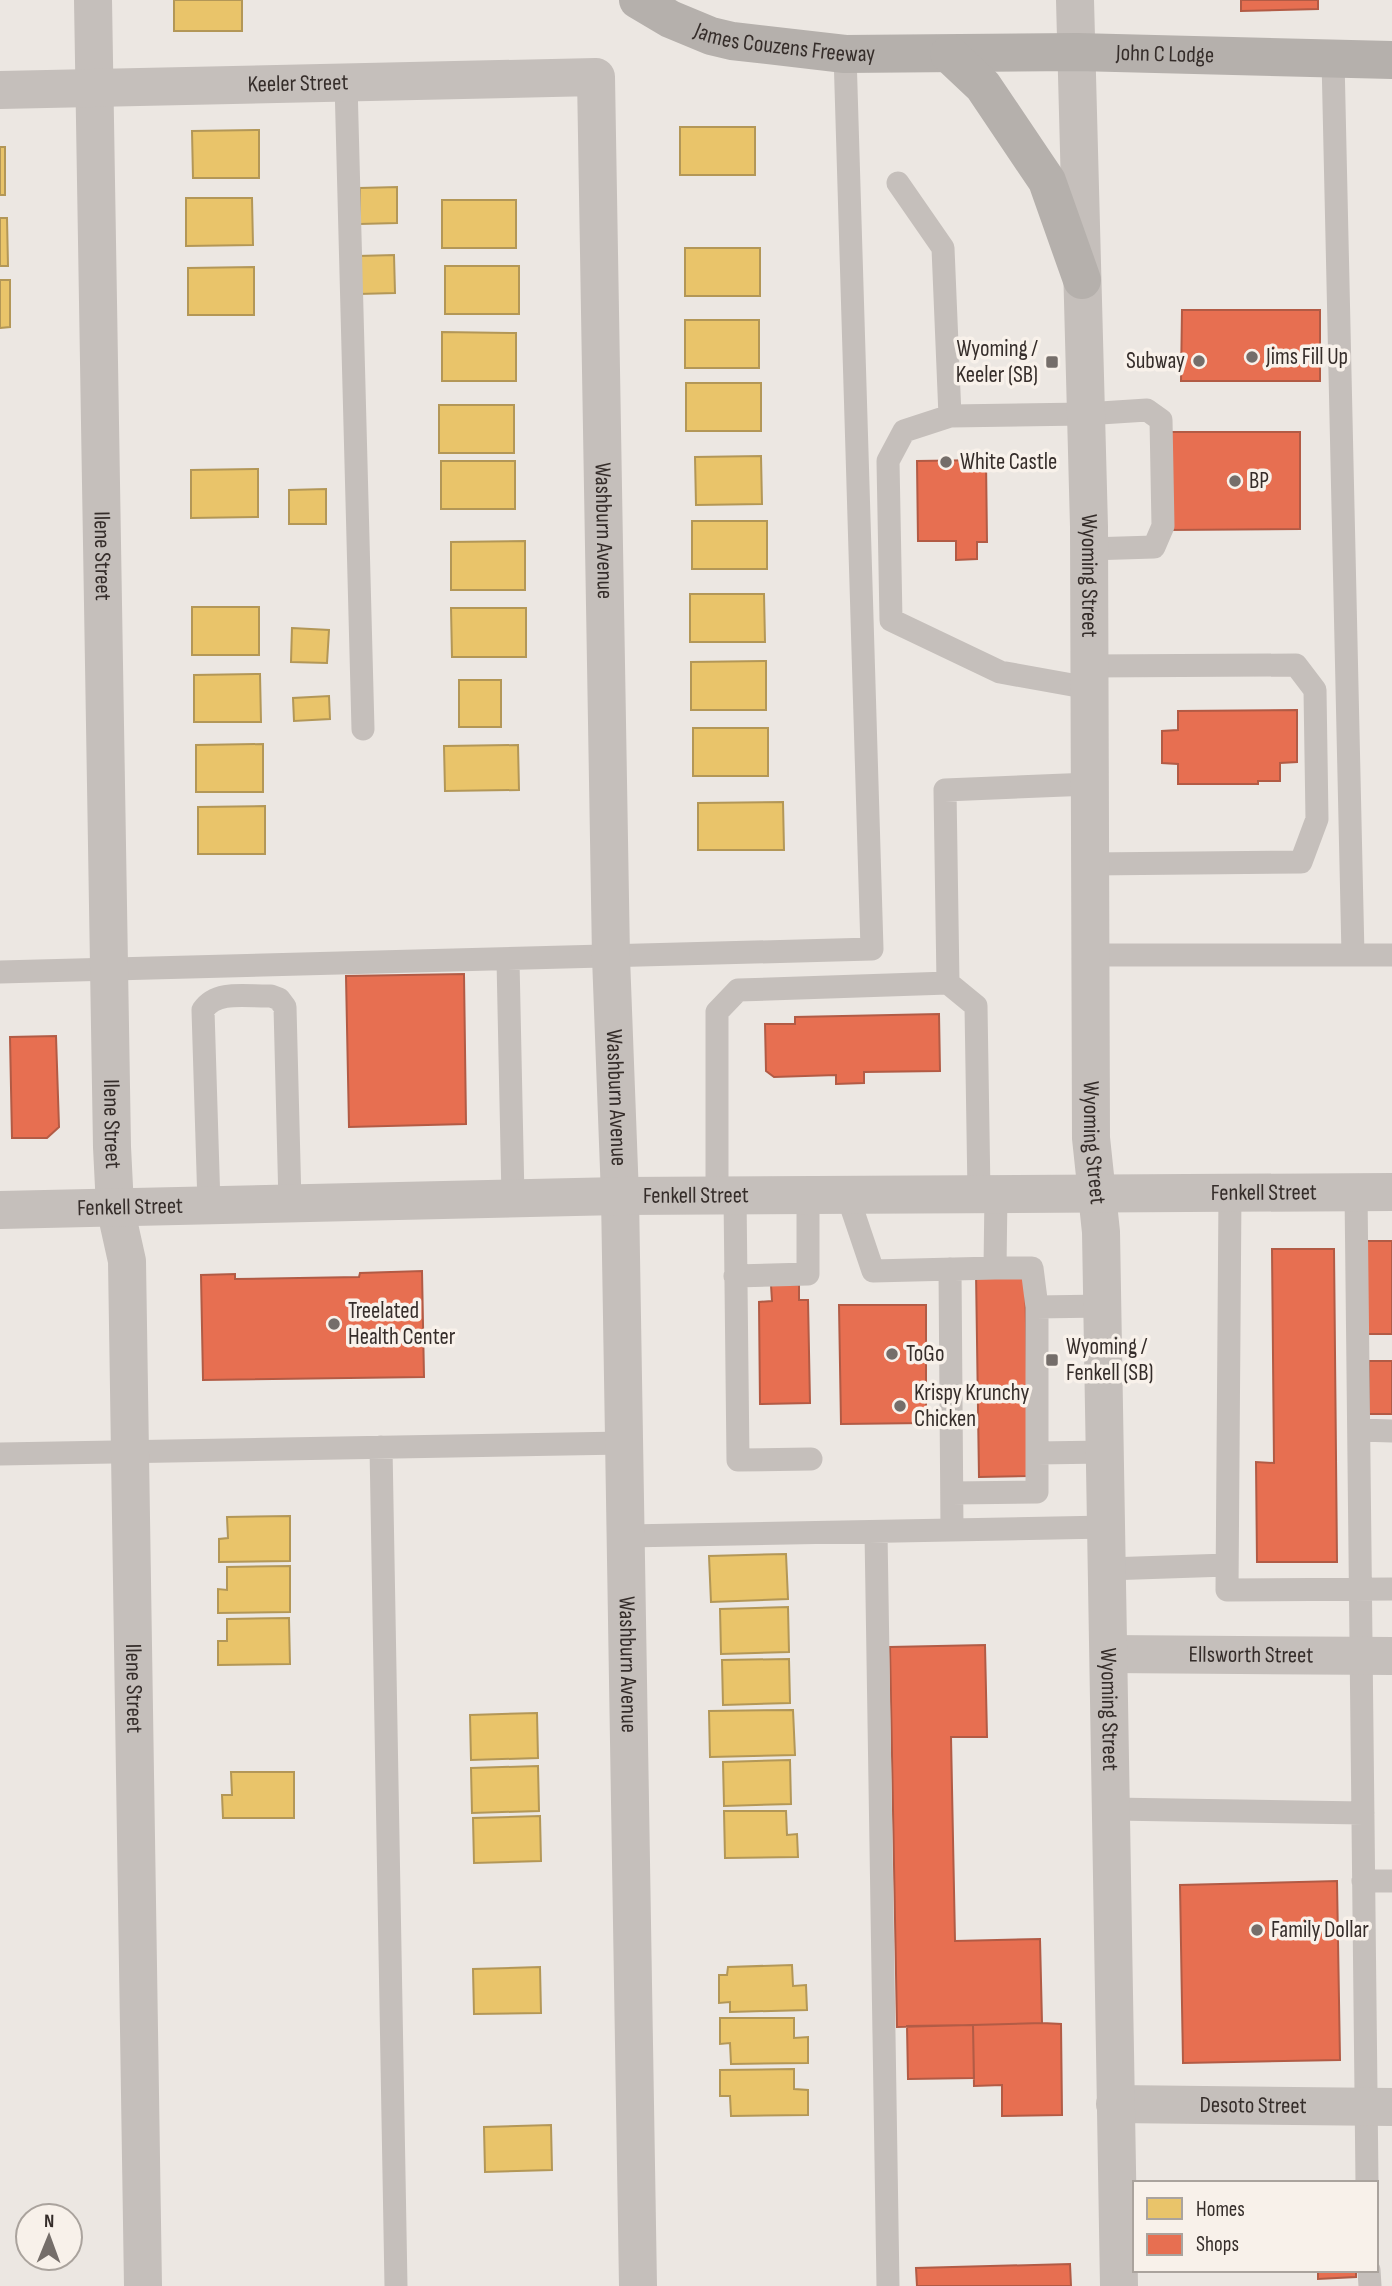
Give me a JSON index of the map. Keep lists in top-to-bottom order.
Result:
{
  "streets": {
    "main road": ["James Couzens Freeway", "John C Lodge"],
    "street": [
      "Keeler Street",
      "Washburn Avenue",
      "Ilene Street",
      "Wyoming Street",
      "Fenkell Street",
      "Ellsworth Street",
      "Desoto Street"
    ]
  },
  "crossings": [
    ["James Couzens Freeway", "John C Lodge"],
    ["John C Lodge", "Wyoming Street"],
    ["Keeler Street", "Washburn Avenue"],
    ["Keeler Street", "Ilene Street"],
    ["Washburn Avenue", "Fenkell Street"],
    ["Ilene Street", "Fenkell Street"],
    ["Wyoming Street", "Fenkell Street"],
    ["Wyoming Street", "Ellsworth Street"],
    ["Wyoming Street", "Desoto Street"]
  ],
  "places": {
    "other": [
      "Jims Fill Up",
      "Subway",
      "White Castle",
      "BP",
      "Treelated Health Center",
      "ToGo",
      "Krispy Krunchy Chicken",
      "Family Dollar"
    ],
    "transit": ["Wyoming / Keeler (SB)", "Wyoming / Fenkell (SB)"]
  },
  "legend": ["Homes", "Shops"],
  "north": "top"
}
